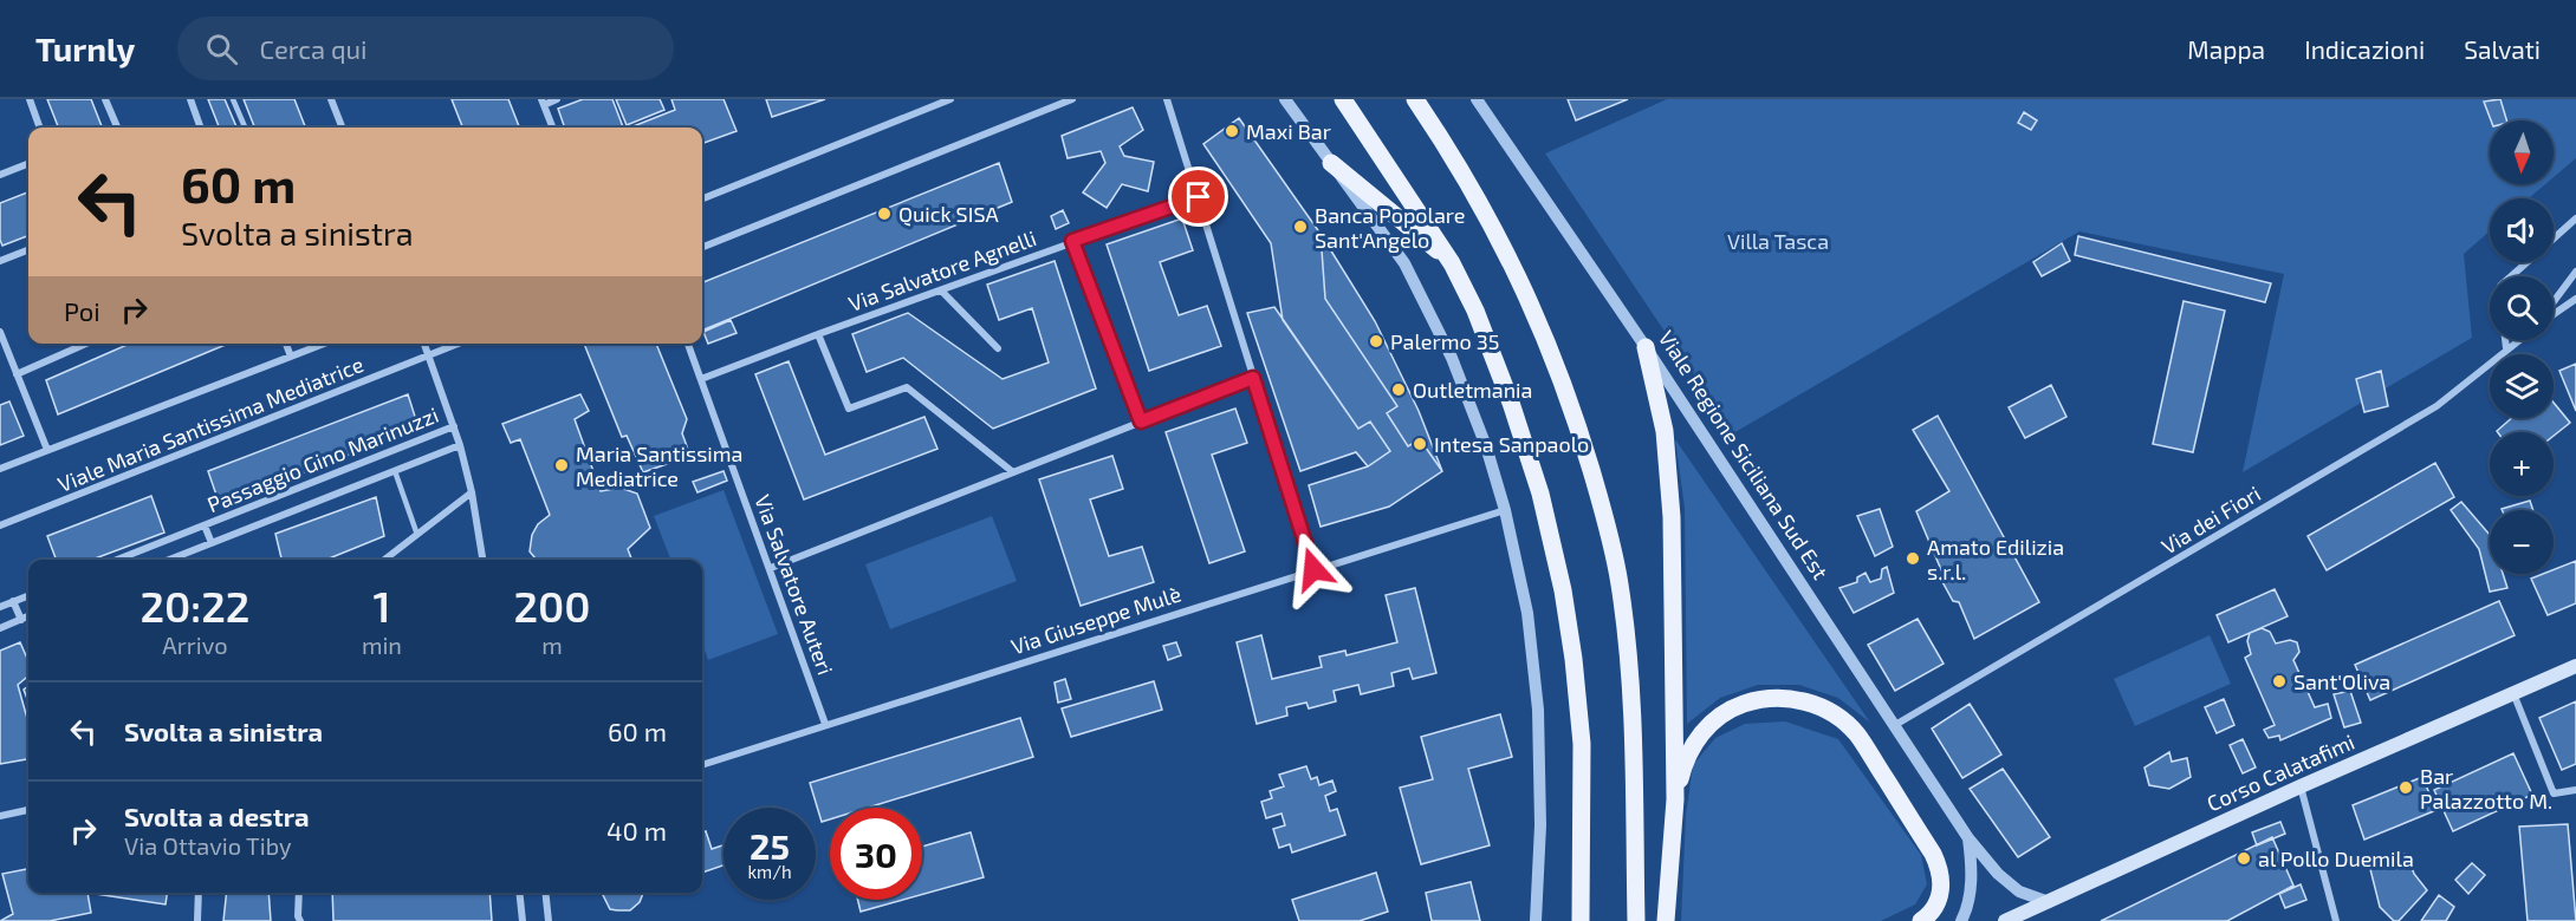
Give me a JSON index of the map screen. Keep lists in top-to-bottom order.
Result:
{
  "streets": {
    "main road": ["Corso Calatafimi"],
    "street": [
      "Via Salvatore Agnelli",
      "Viale Maria Santissima Mediatrice",
      "Viale Regione Siciliana Sud Est",
      "Passaggio Gino Marinuzzi",
      "Via dei Fiori",
      "Via Salvatore Auteri",
      "Via Giuseppe Mulè"
    ]
  },
  "crossings": [
    ["Via Salvatore Agnelli", "Via Salvatore Auteri"],
    ["Viale Regione Siciliana Sud Est", "Via dei Fiori"],
    ["Viale Regione Siciliana Sud Est", "Corso Calatafimi"],
    ["Via Salvatore Auteri", "Via Giuseppe Mulè"]
  ],
  "parks": ["Villa Tasca"],
  "places": [
    "Maxi Bar",
    "Quick SISA",
    "Banca Popolare Sant'Angelo",
    "Palermo 35",
    "Outletmania",
    "Intesa Sanpaolo",
    "Maria Santissima Mediatrice",
    "Amato Edilizia s.r.l.",
    "Sant'Oliva",
    "Bar Palazzotto M.",
    "al Pollo Duemila"
  ],
  "north": "bottom",
  "page": {
    "header": "Turnly",
    "search": "Cerca qui",
    "nav": ["Mappa", "Indicazioni", "Salvati"],
    "map_buttons": ["+", "−"],
    "turn": ["60 m", "Svolta a sinistra"],
    "then": "Poi",
    "eta": [
      "20:22",
      "Arrivo",
      "1",
      "min",
      "200",
      "m"
    ],
    "list": [
      {
        "name": "Svolta a sinistra",
        "value": "60 m"
      },
      {
        "name": "Svolta a destra",
        "note": "Via Ottavio Tiby",
        "value": "40 m"
      }
    ],
    "speed": "25 km/h",
    "limit": "30"
  }
}
